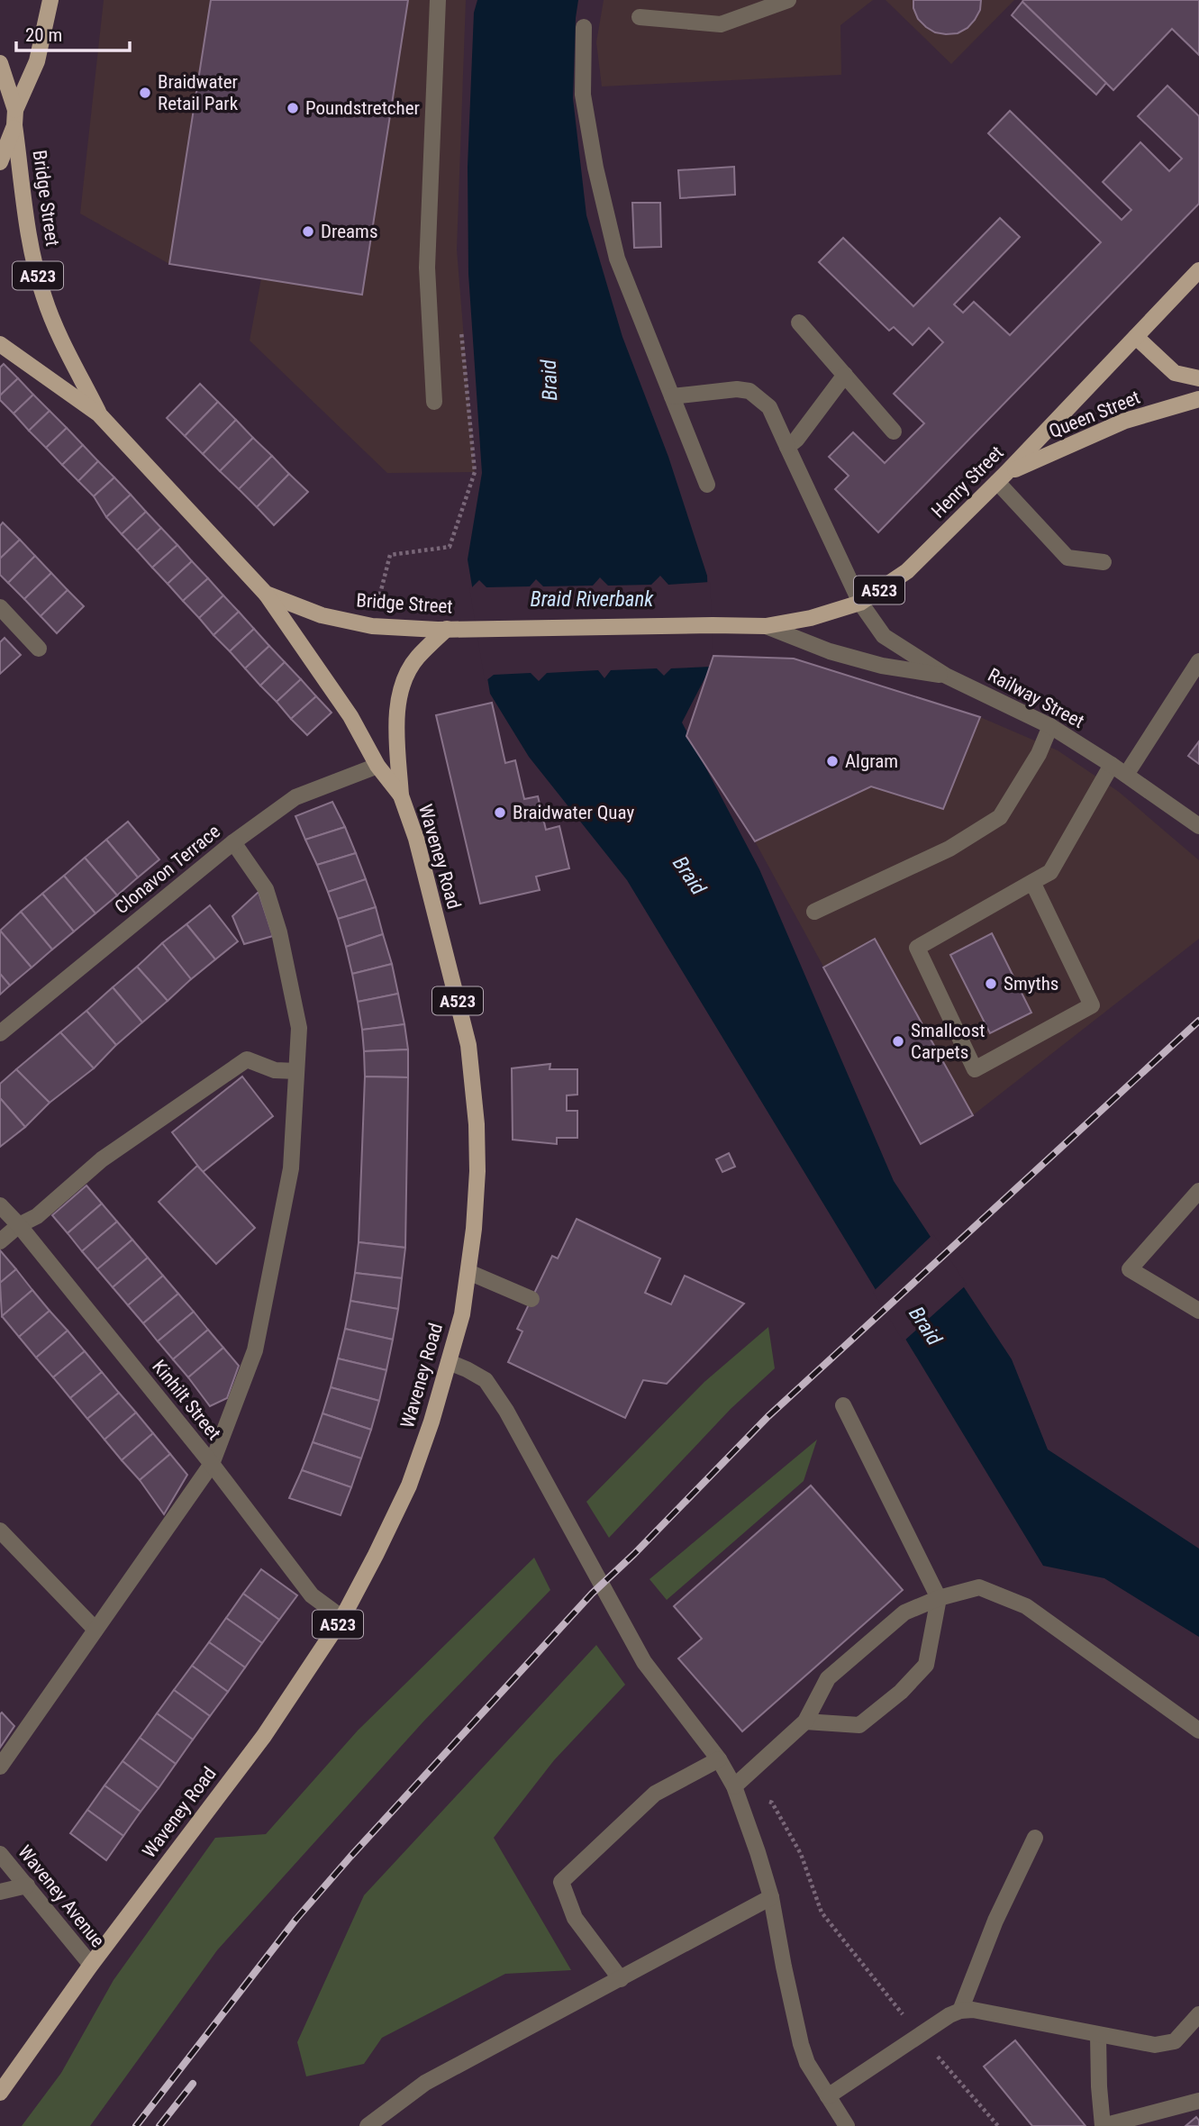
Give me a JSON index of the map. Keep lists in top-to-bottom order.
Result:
{
  "streets": {
    "main road": [
      "Bridge Street",
      "A523",
      "Queen Street",
      "Henry Street",
      "Waveney Road"
    ],
    "street": [
      "Railway Street",
      "Clonavon Terrace",
      "Kinhilt Street",
      "Waveney Avenue"
    ]
  },
  "crossings": [
    ["Bridge Street", "Henry Street"],
    ["Bridge Street", "Waveney Road"],
    ["Queen Street", "Henry Street"],
    ["Henry Street", "Railway Street"],
    ["Waveney Road", "Clonavon Terrace"],
    ["Waveney Road", "Kinhilt Street"],
    ["Waveney Road", "Waveney Avenue"]
  ],
  "water": ["Braid", "Braid Riverbank"],
  "places": [
    "Braidwater Retail Park",
    "Poundstretcher",
    "Dreams",
    "Algram",
    "Braidwater Quay",
    "Smyths",
    "Smallcost Carpets"
  ],
  "scale_bar": "20 m"
}
